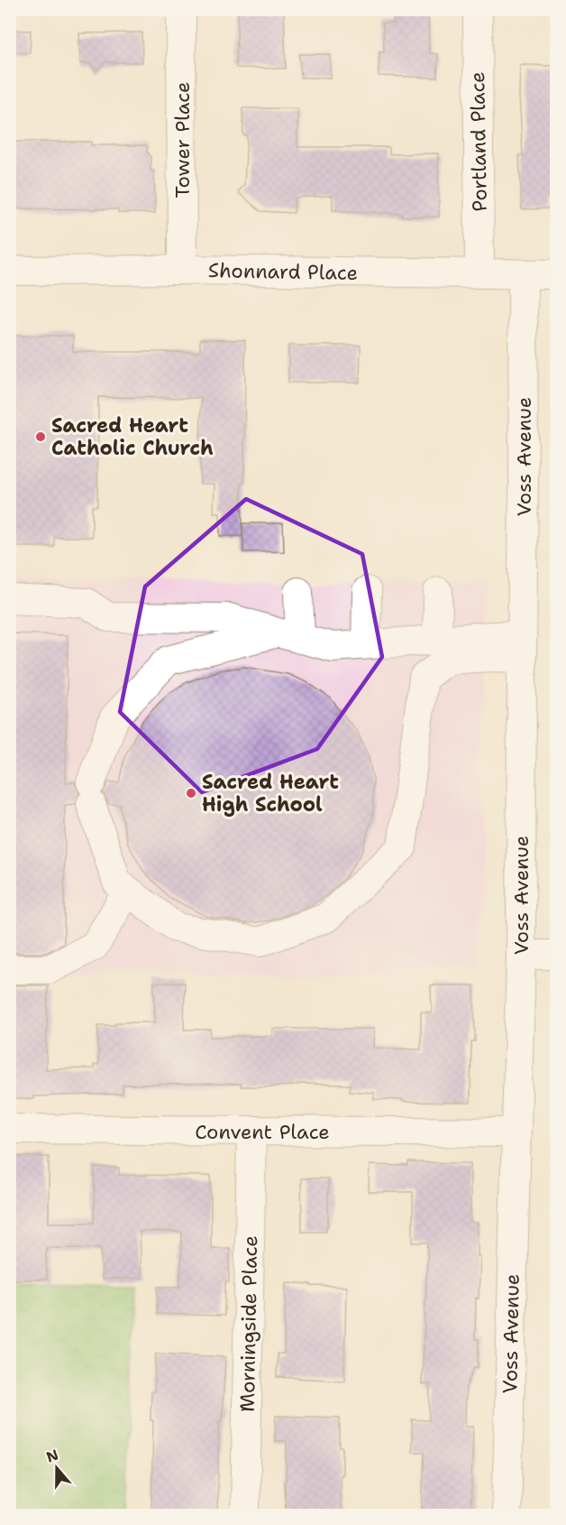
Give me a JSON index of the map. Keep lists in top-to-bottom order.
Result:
{
  "streets": {
    "street": [
      "Tower Place",
      "Portland Place",
      "Shonnard Place",
      "Voss Avenue",
      "Convent Place",
      "Morningside Place"
    ]
  },
  "crossings": [
    ["Tower Place", "Shonnard Place"],
    ["Portland Place", "Shonnard Place"],
    ["Shonnard Place", "Voss Avenue"],
    ["Voss Avenue", "Convent Place"],
    ["Convent Place", "Morningside Place"]
  ],
  "places": ["Sacred Heart Catholic Church", "Sacred Heart High School"],
  "north": "top"
}
